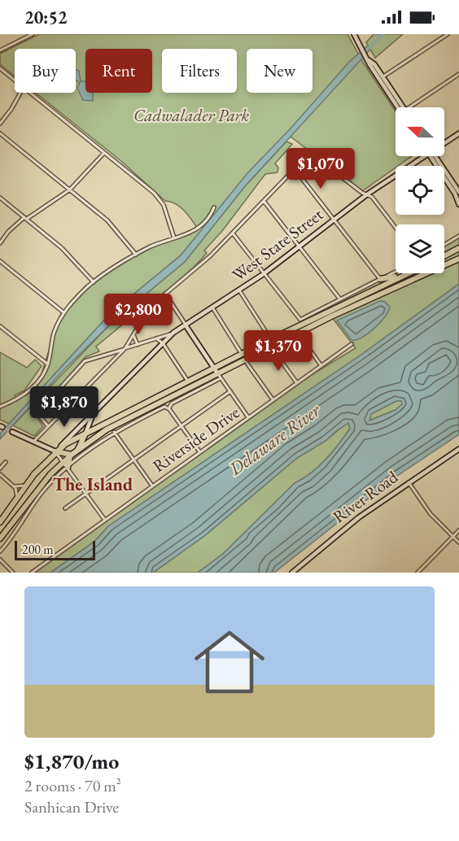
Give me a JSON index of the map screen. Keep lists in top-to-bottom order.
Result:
{
  "streets": {
    "main road": ["West State Street", "River Road"],
    "street": ["Riverside Drive"]
  },
  "districts": ["The Island"],
  "water": ["Delaware River"],
  "parks": ["Cadwalader Park"],
  "scale_bar": "200 m",
  "north": "left",
  "page": {
    "status": "20:52",
    "chip": [
      "Buy",
      "Rent",
      "Filters",
      "New"
    ],
    "price": [
      "$1,070",
      "$2,800",
      "$1,370",
      "$1,870"
    ],
    "scale": "200 m",
    "list": [
      {
        "name": "$1,870/mo",
        "note": "2 rooms · 70 m² · Sanhican Drive"
      }
    ]
  }
}
